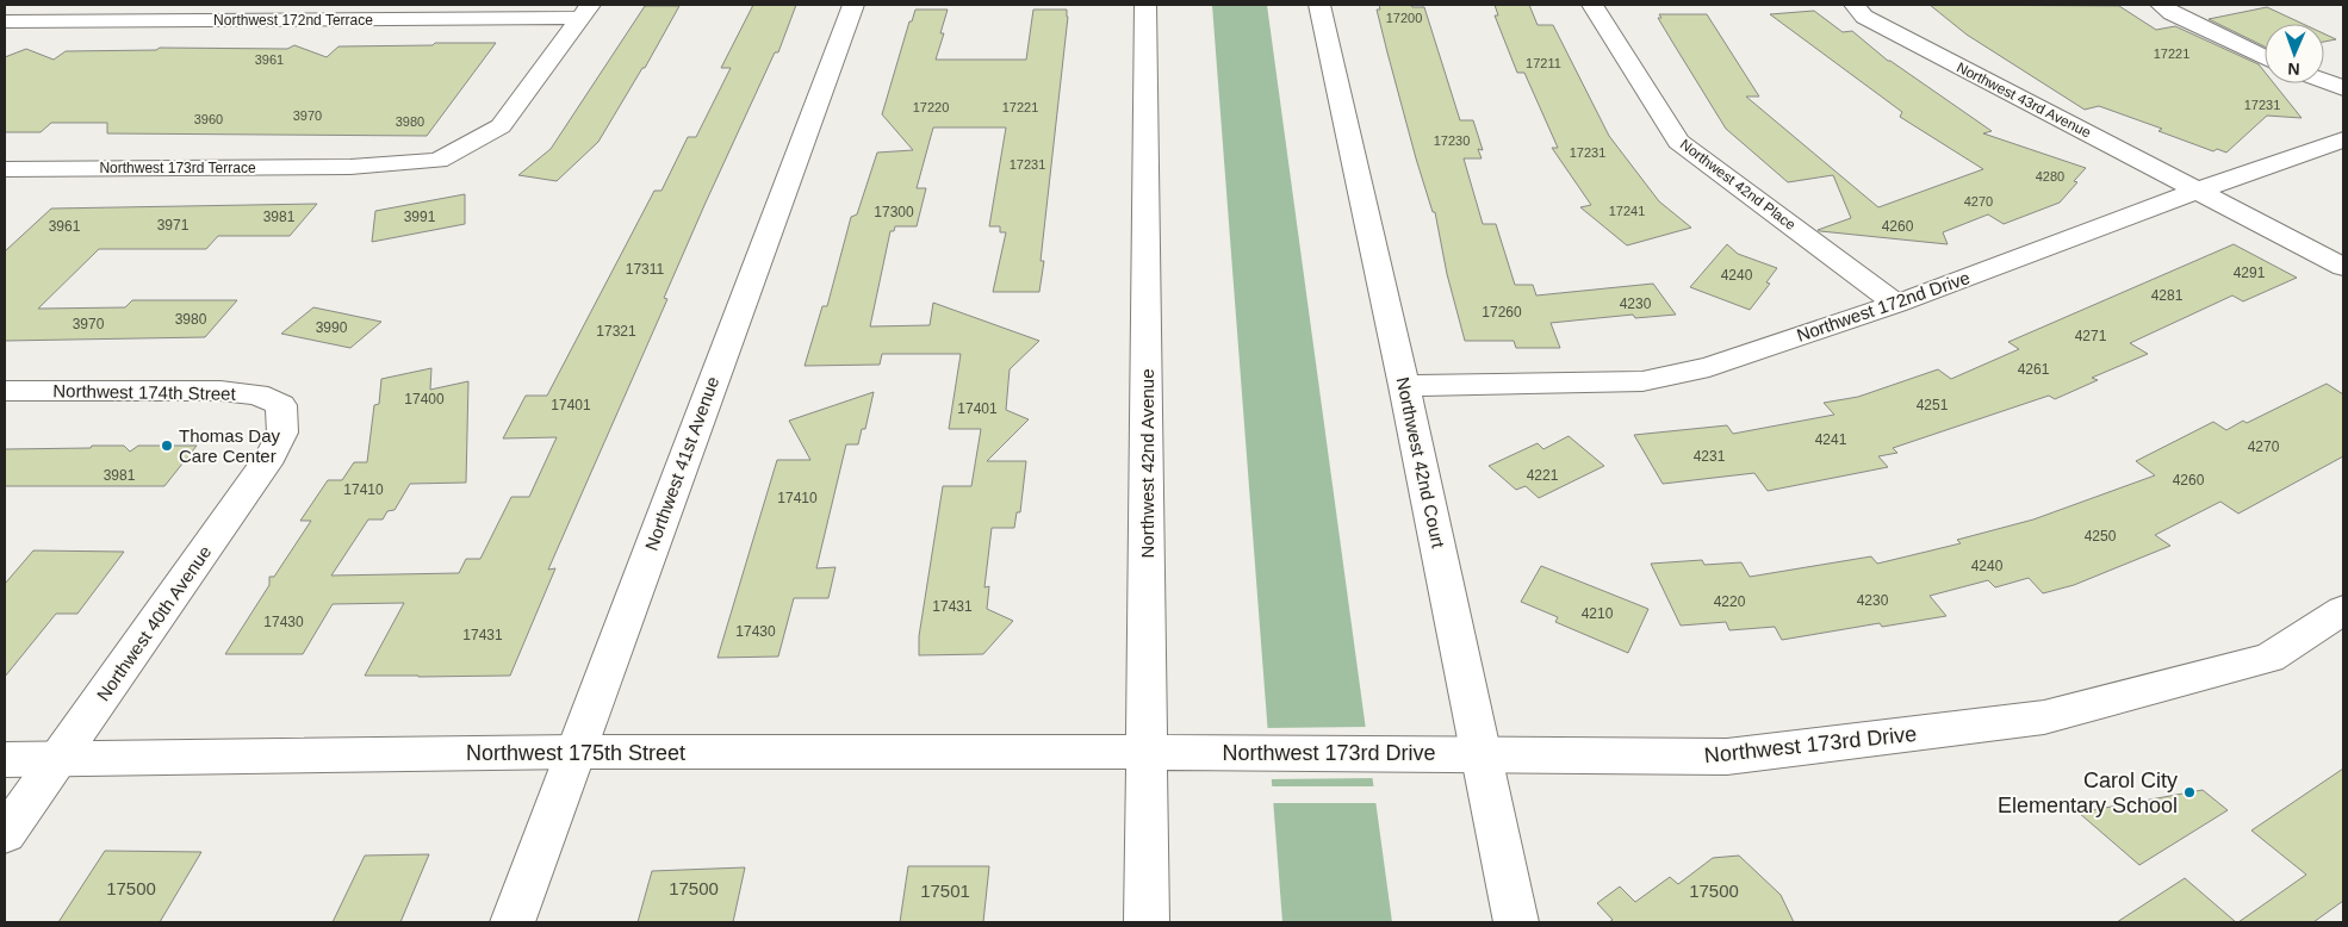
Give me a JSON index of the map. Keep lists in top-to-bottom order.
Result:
{
  "streets": {
    "street": [
      "Northwest 172nd Terrace",
      "Northwest 43rd Avenue",
      "Northwest 173rd Terrace",
      "Northwest 42nd Place",
      "Northwest 172nd Drive",
      "Northwest 174th Street",
      "Northwest 42nd Court",
      "Northwest 41st Avenue",
      "Northwest 42nd Avenue",
      "Northwest 40th Avenue",
      "Northwest 173rd Drive",
      "Northwest 175th Street"
    ]
  },
  "crossings": [
    ["Northwest 172nd Terrace", "Northwest 173rd Terrace"],
    ["Northwest 43rd Avenue", "Northwest 172nd Drive"],
    ["Northwest 42nd Place", "Northwest 172nd Drive"],
    ["Northwest 172nd Drive", "Northwest 42nd Court"],
    ["Northwest 174th Street", "Northwest 40th Avenue"],
    ["Northwest 42nd Court", "Northwest 173rd Drive"],
    ["Northwest 41st Avenue", "Northwest 175th Street"],
    ["Northwest 42nd Avenue", "Northwest 173rd Drive"],
    ["Northwest 42nd Avenue", "Northwest 175th Street"],
    ["Northwest 40th Avenue", "Northwest 175th Street"],
    ["Northwest 173rd Drive", "Northwest 175th Street"]
  ],
  "places": ["Thomas Day Care Center", "Carol City Elementary School"],
  "house_numbers": [
    "17200",
    "17221",
    "3961",
    "17211",
    "17231",
    "17220",
    "17221",
    "3970",
    "3960",
    "3980",
    "17230",
    "17231",
    "17231",
    "4280",
    "4270",
    "17241",
    "17300",
    "3981",
    "3991",
    "3971",
    "3961",
    "4260",
    "17311",
    "4291",
    "4240",
    "4281",
    "4230",
    "17260",
    "3980",
    "3970",
    "3990",
    "17321",
    "4271",
    "4261",
    "17400",
    "17401",
    "4251",
    "17401",
    "4241",
    "4270",
    "4231",
    "3981",
    "4221",
    "4260",
    "17410",
    "17410",
    "4250",
    "4240",
    "4230",
    "4220",
    "17431",
    "4210",
    "17430",
    "17430",
    "17431",
    "17500",
    "17500",
    "17501",
    "17500"
  ],
  "north": "bottom"
}
